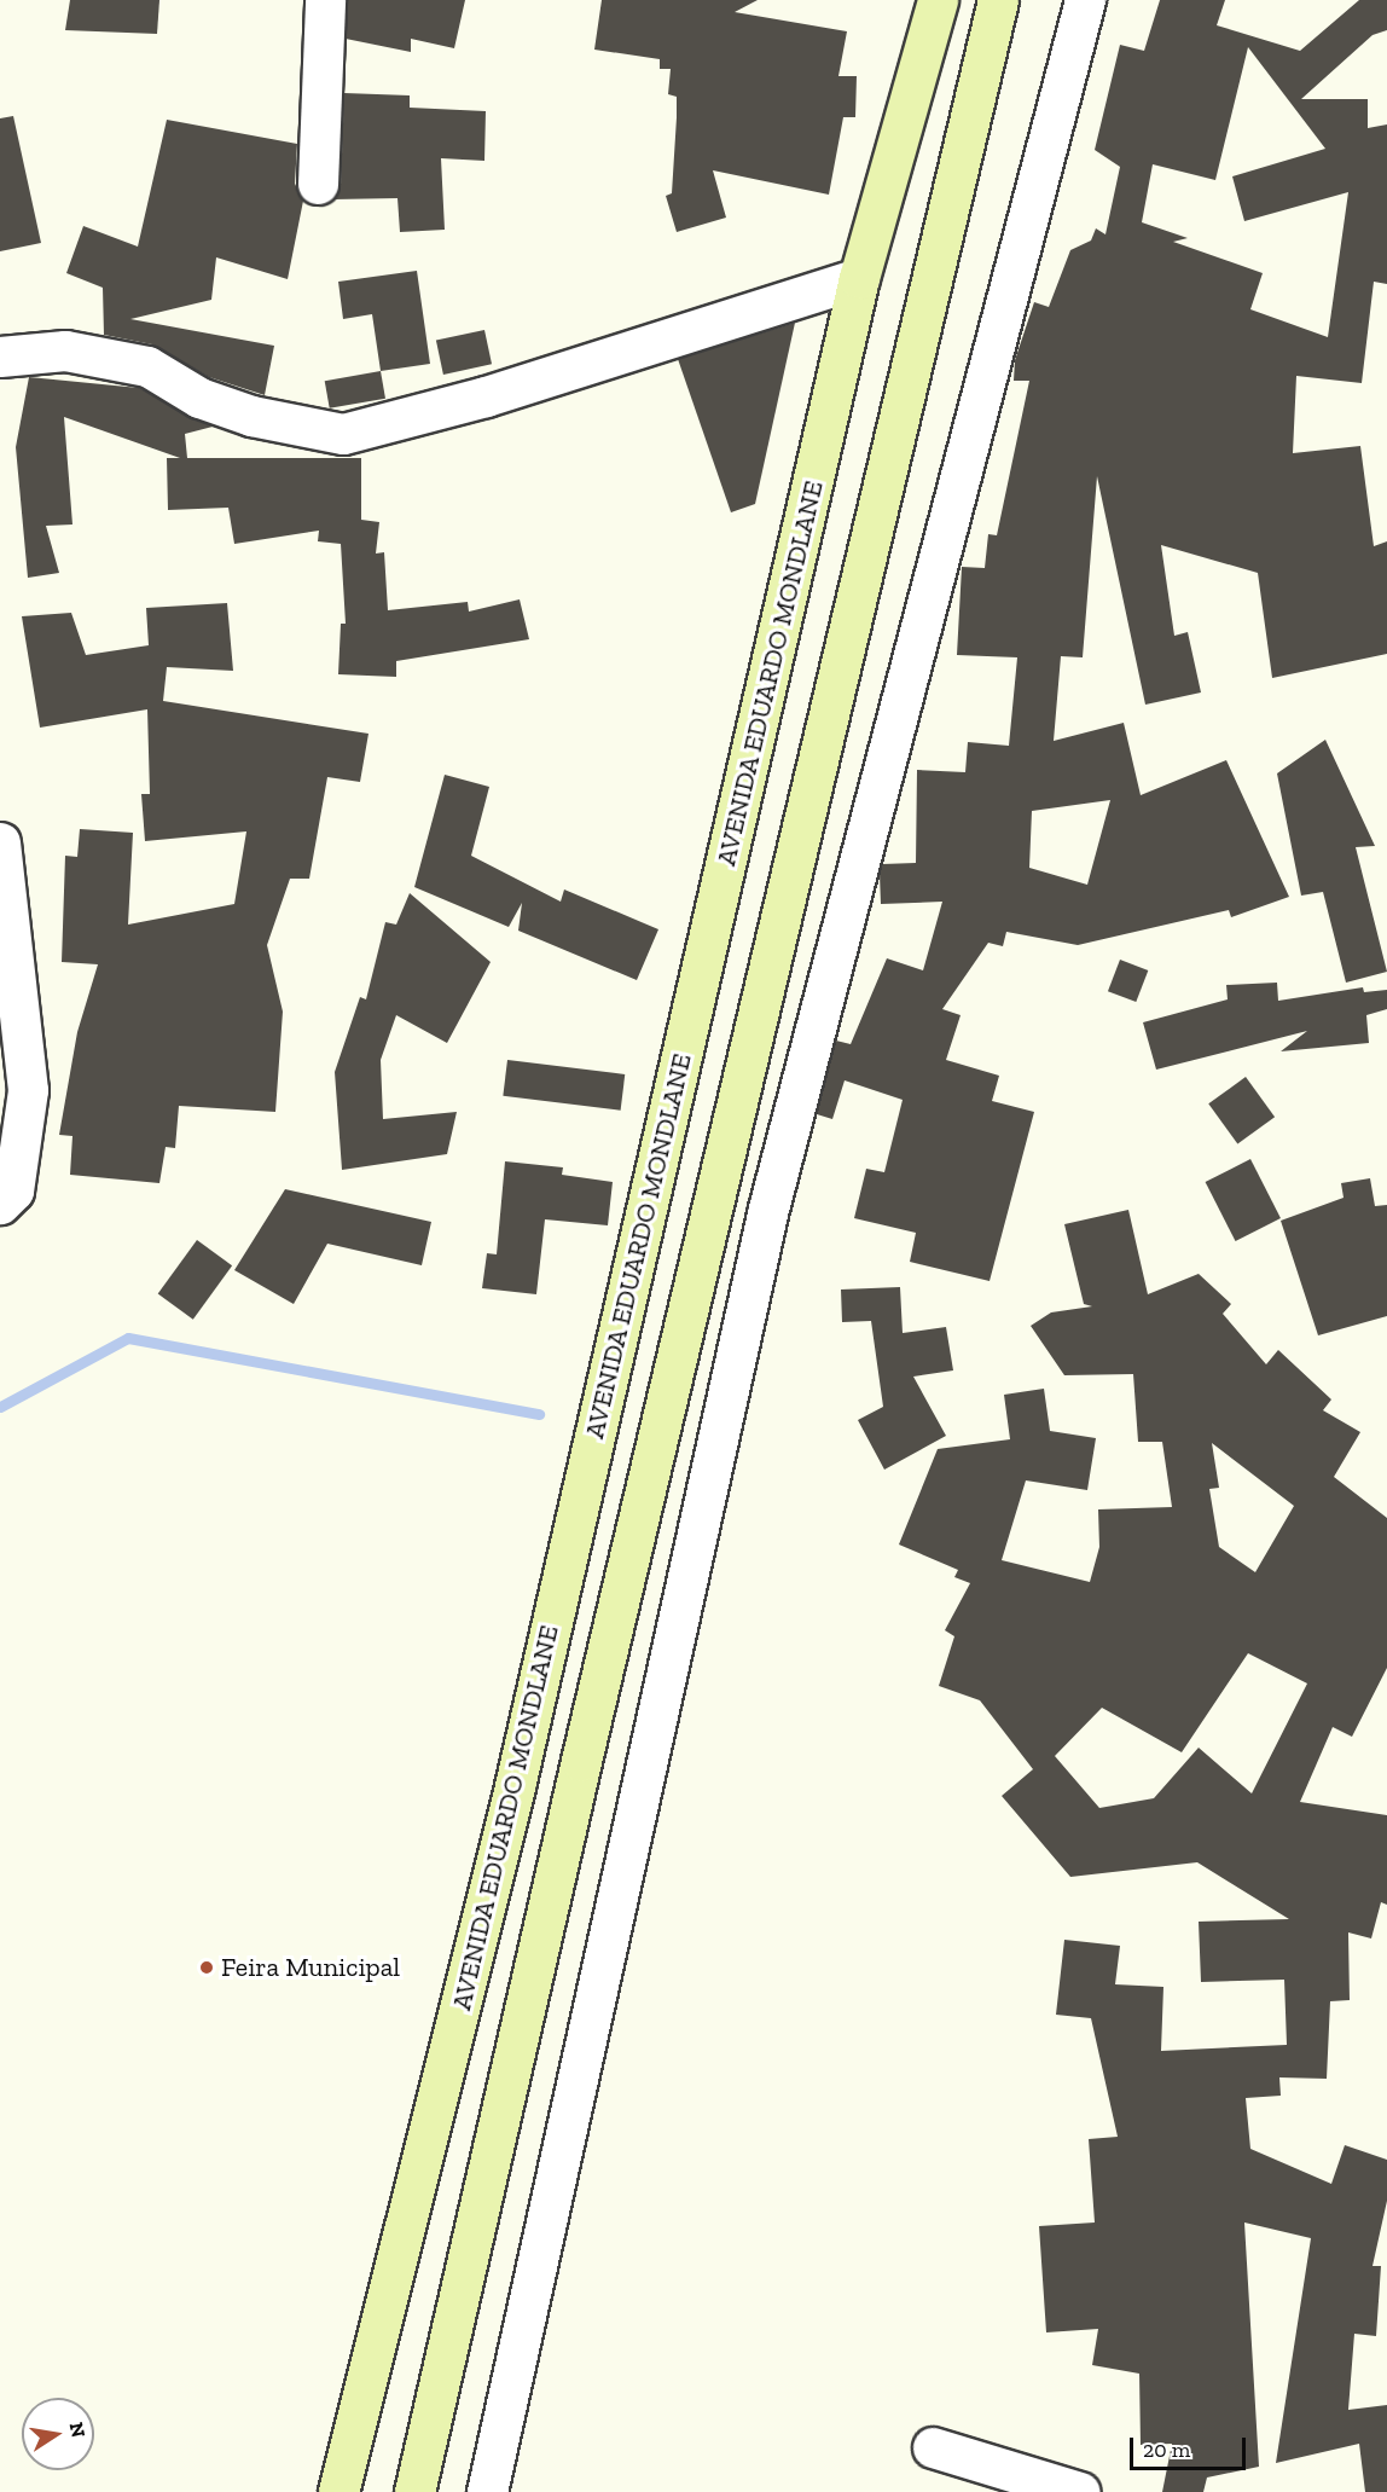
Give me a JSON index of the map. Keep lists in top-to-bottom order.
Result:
{
  "streets": {
    "main road": ["AVENIDA EDUARDO MONDLANE"]
  },
  "places": ["Feira Municipal"],
  "scale_bar": "20 m",
  "north": "right"
}
